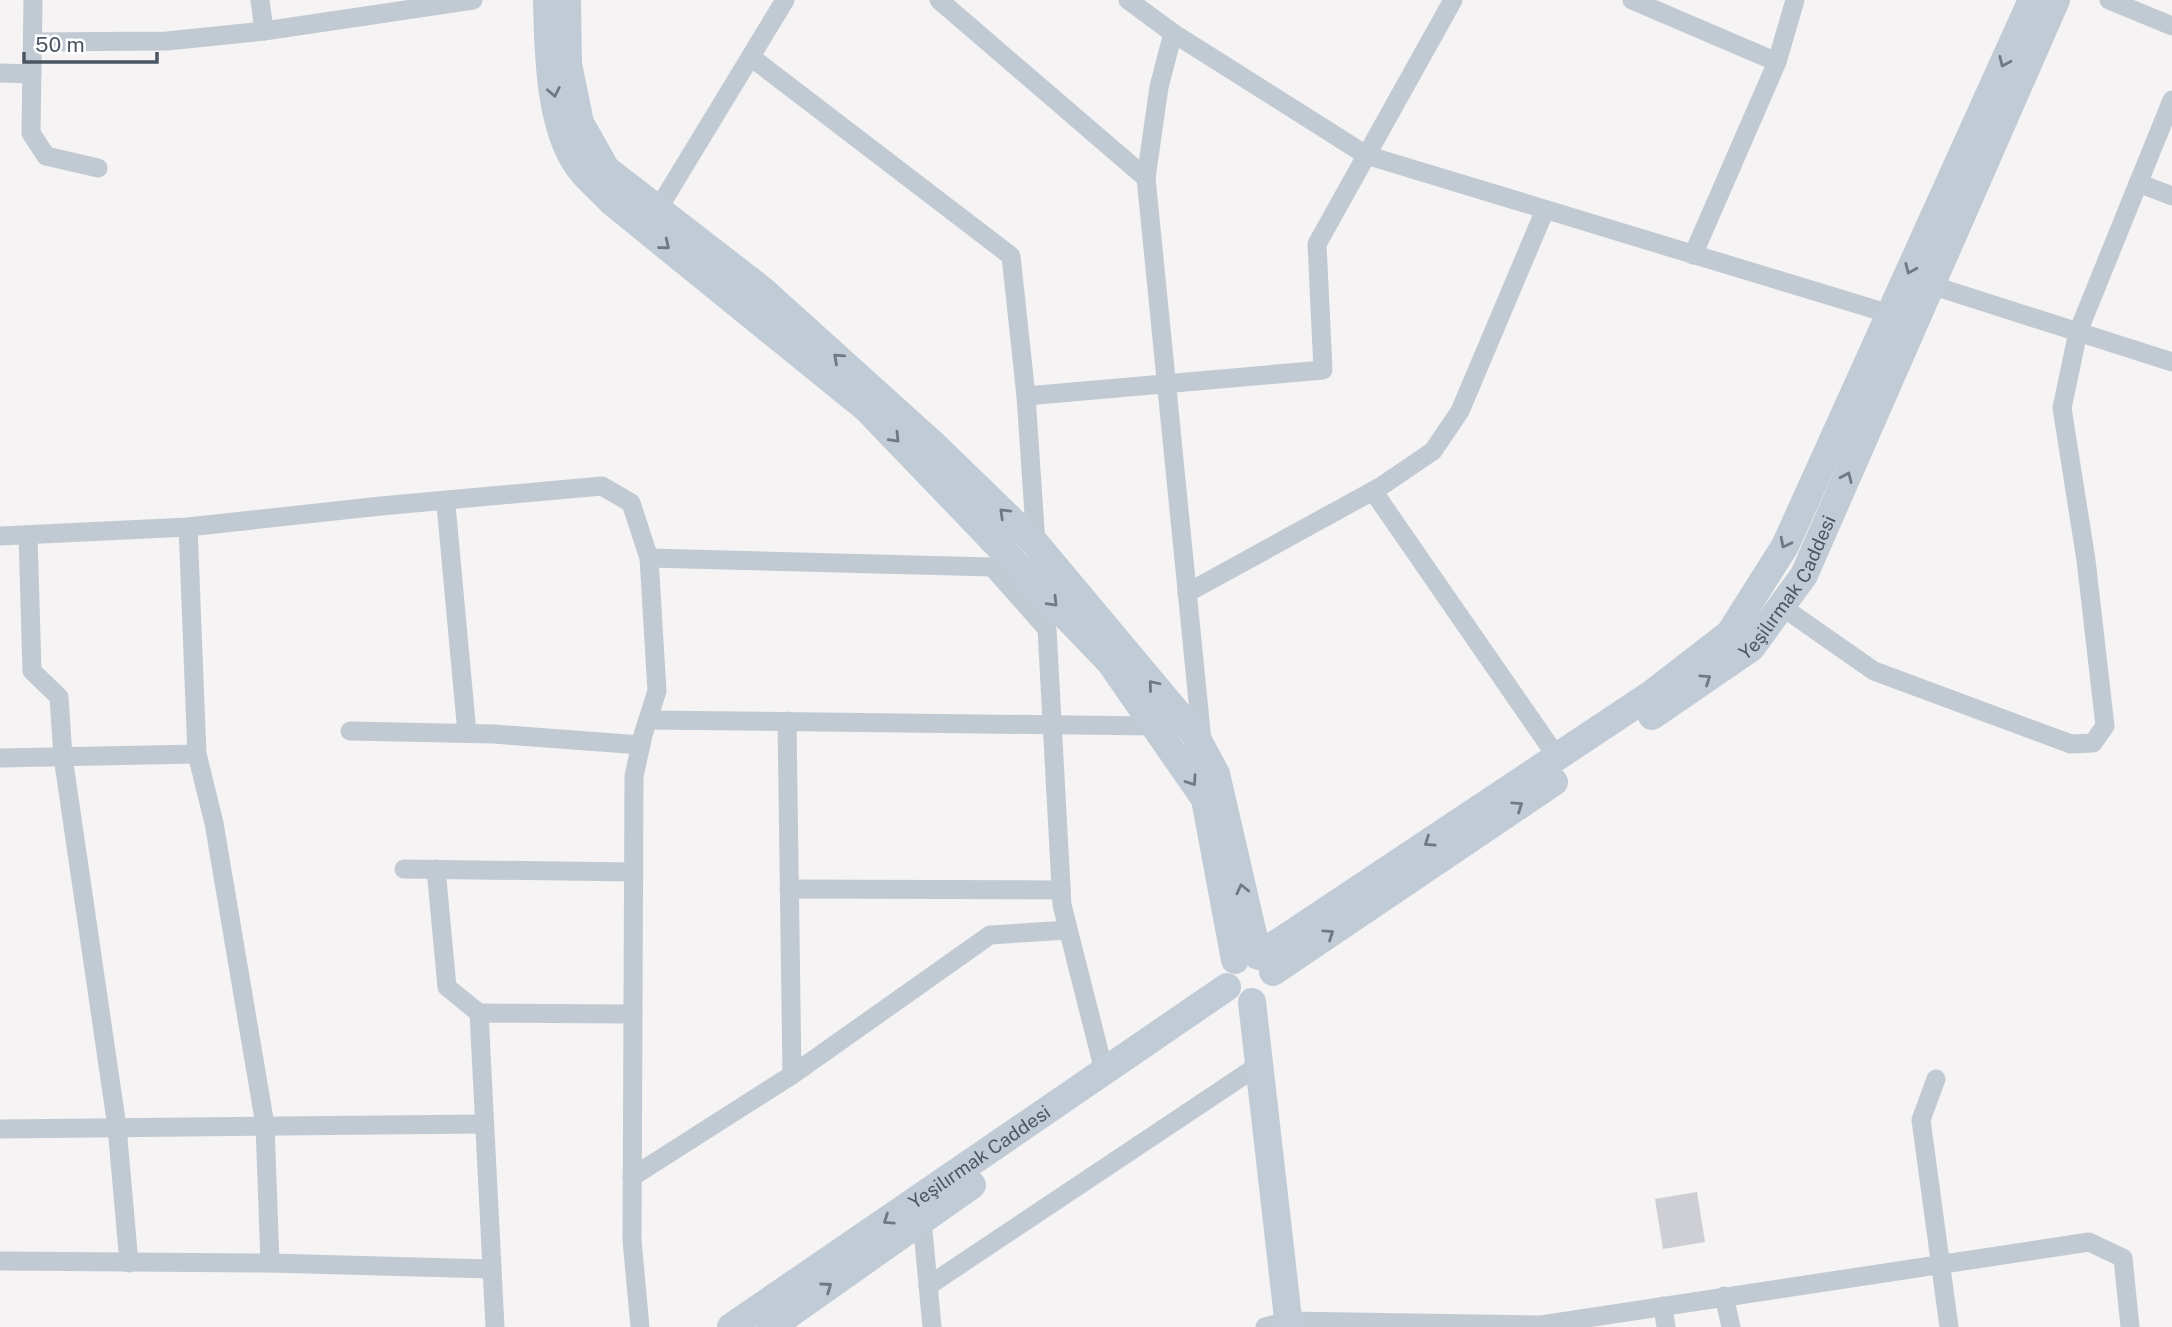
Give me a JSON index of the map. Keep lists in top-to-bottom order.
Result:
{
  "streets": {
    "main road": ["Yeşilırmak Caddesi"]
  },
  "scale_bar": "50 m"
}
